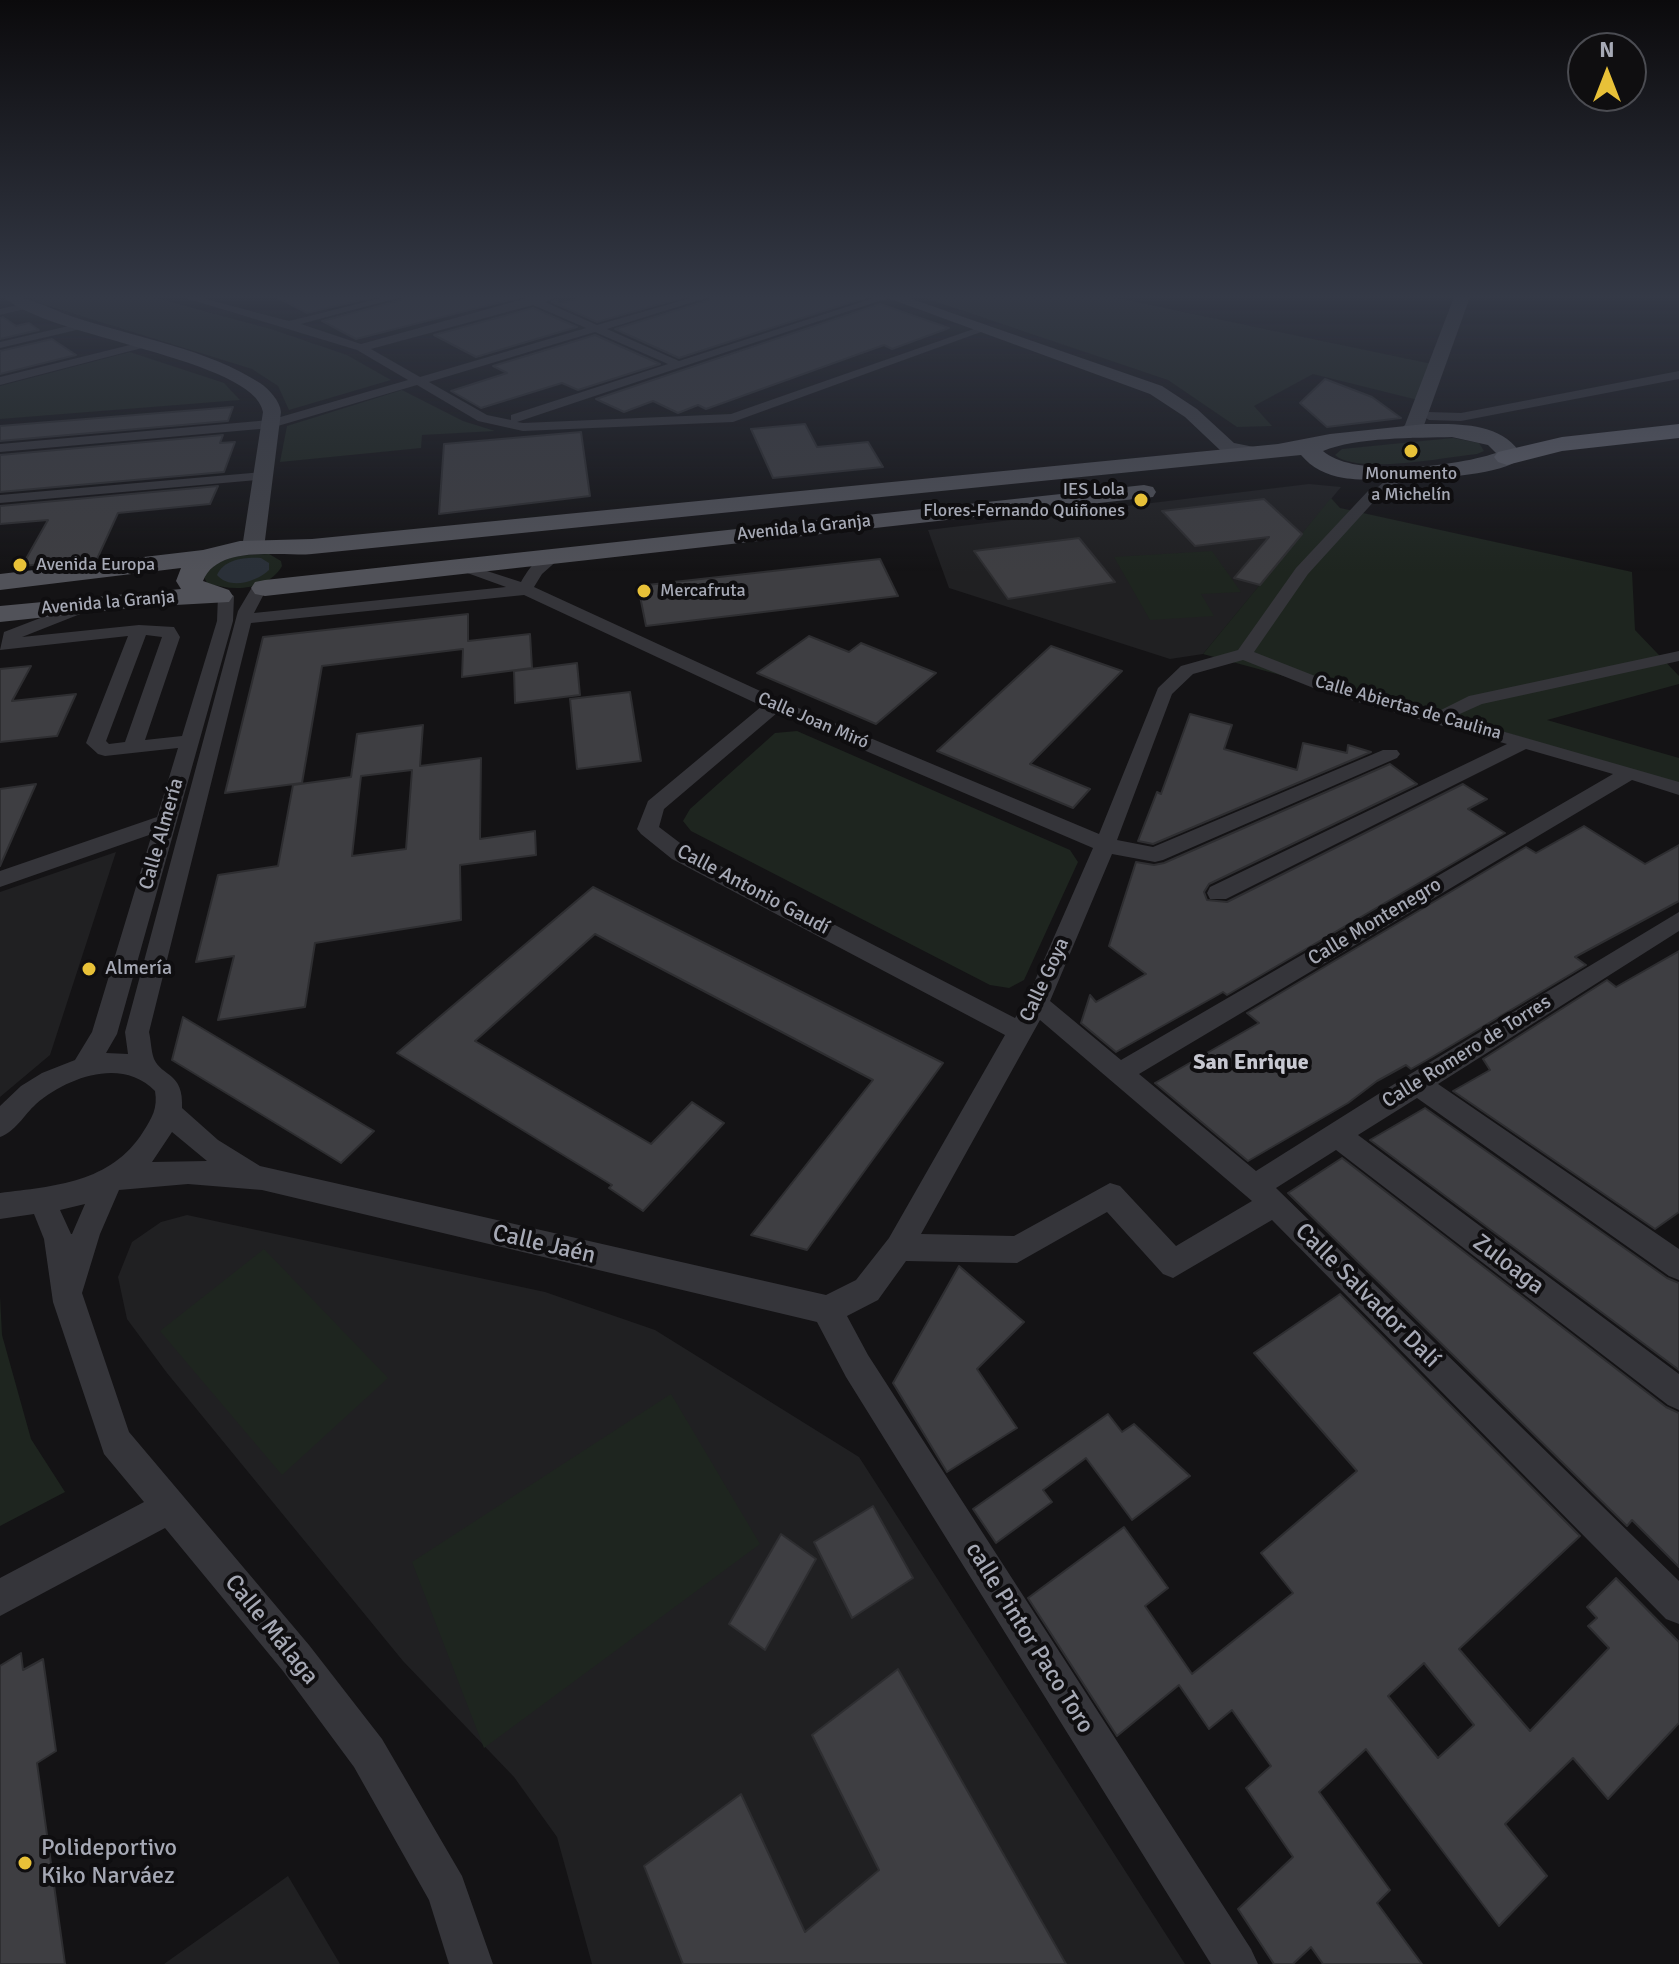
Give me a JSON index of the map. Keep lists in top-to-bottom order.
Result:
{
  "streets": {
    "main road": ["Avenida la Granja"],
    "street": [
      "Calle Abiertas de Caulina",
      "Calle Joan Miró",
      "Calle Almería",
      "Calle Antonio Gaudí",
      "Calle Montenegro",
      "Calle Goya",
      "Calle Romero de Torres",
      "Calle Jaén",
      "Zuloaga",
      "Calle Salvador Dalí",
      "Calle Málaga",
      "calle Pintor Paco Toro"
    ]
  },
  "crossings": [
    ["Avenida la Granja", "Calle Joan Miró"],
    ["Avenida la Granja", "Calle Almería"],
    ["Calle Abiertas de Caulina", "Calle Montenegro"],
    ["Calle Abiertas de Caulina", "Calle Goya"],
    ["Calle Joan Miró", "Calle Antonio Gaudí"],
    ["Calle Joan Miró", "Calle Goya"],
    ["Calle Antonio Gaudí", "Calle Goya"],
    ["Calle Montenegro", "Calle Salvador Dalí"],
    ["Calle Goya", "Calle Romero de Torres"],
    ["Calle Goya", "Calle Jaén"],
    ["Calle Goya", "Calle Salvador Dalí"],
    ["Calle Goya", "calle Pintor Paco Toro"],
    ["Calle Romero de Torres", "Zuloaga"],
    ["Calle Romero de Torres", "Calle Salvador Dalí"],
    ["Calle Jaén", "Calle Málaga"],
    ["Calle Jaén", "calle Pintor Paco Toro"]
  ],
  "districts": ["San Enrique"],
  "places": [
    "Monumento a Michelín",
    "IES Lola Flores-Fernando Quiñones",
    "Avenida Europa",
    "Mercafruta",
    "Almería",
    "Polideportivo Kiko Narváez"
  ],
  "north": "top"
}
